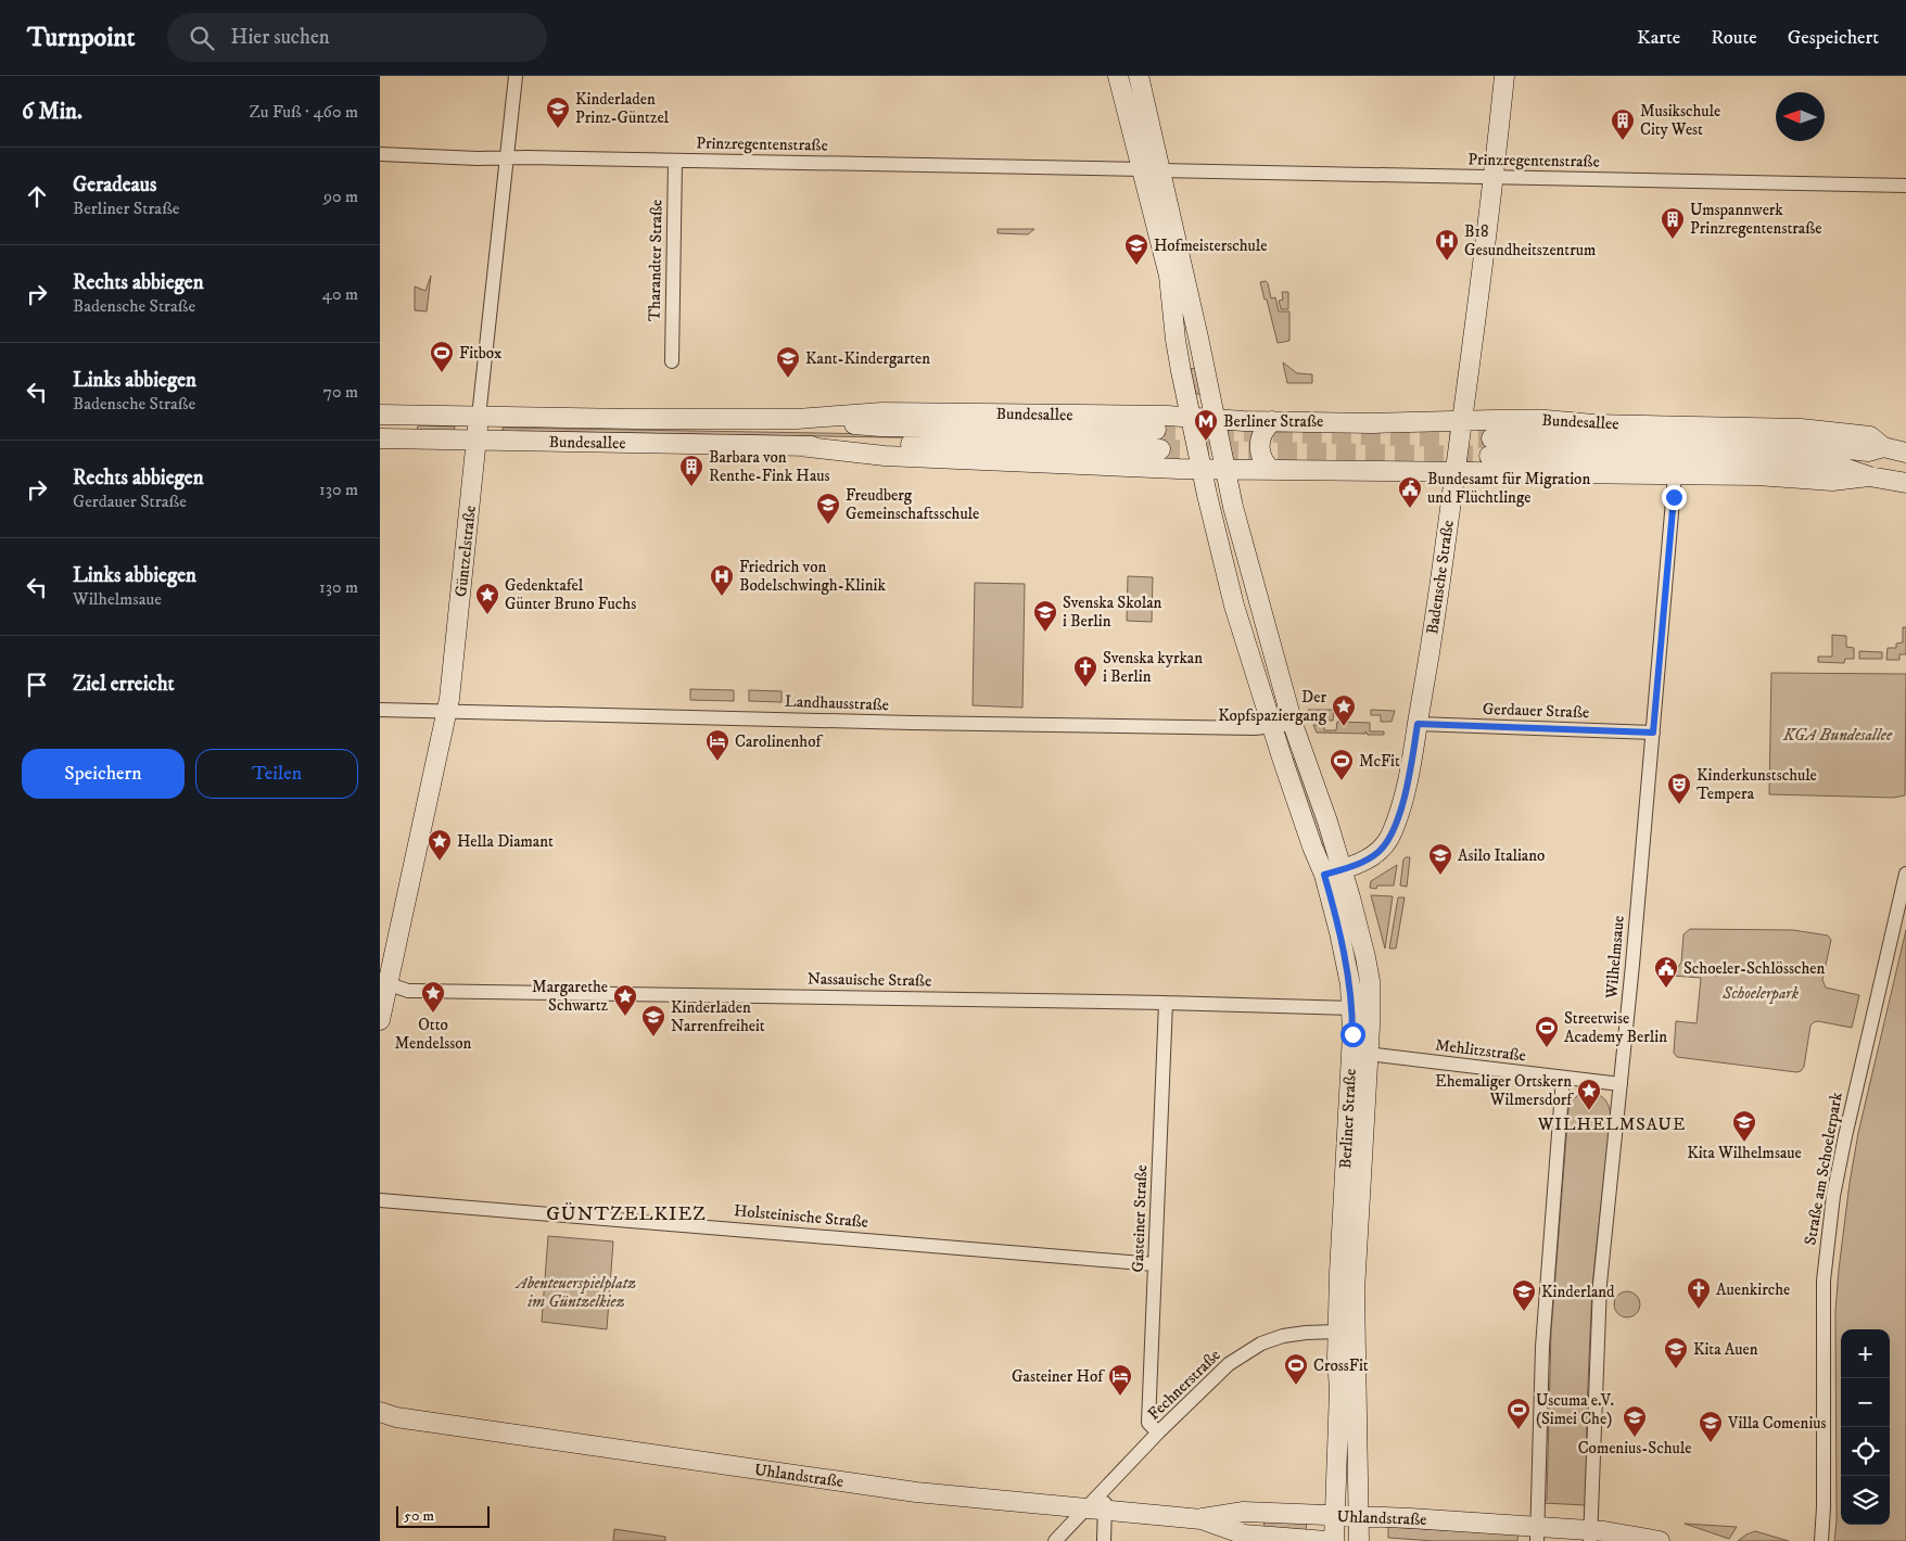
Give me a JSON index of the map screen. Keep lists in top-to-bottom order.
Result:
{
  "streets": {
    "main road": [
      "Bundesallee",
      "Güntzelstraße",
      "Badensche Straße",
      "Berliner Straße",
      "Uhlandstraße"
    ],
    "street": [
      "Prinzregentenstraße",
      "Tharandter Straße",
      "Landhausstraße",
      "Gerdauer Straße",
      "Wilhelmsaue",
      "Nassauische Straße",
      "Mehlitzstraße",
      "Straße am Schoelerpark",
      "Holsteinische Straße",
      "Gasteiner Straße",
      "Fechnerstraße"
    ]
  },
  "crossings": [
    ["Prinzregentenstraße", "Tharandter Straße"],
    ["Prinzregentenstraße", "Güntzelstraße"],
    ["Prinzregentenstraße", "Badensche Straße"],
    ["Prinzregentenstraße", "Berliner Straße"],
    ["Bundesallee", "Güntzelstraße"],
    ["Bundesallee", "Badensche Straße"],
    ["Bundesallee", "Wilhelmsaue"],
    ["Bundesallee", "Berliner Straße"],
    ["Güntzelstraße", "Landhausstraße"],
    ["Güntzelstraße", "Nassauische Straße"],
    ["Badensche Straße", "Gerdauer Straße"],
    ["Badensche Straße", "Berliner Straße"],
    ["Landhausstraße", "Berliner Straße"],
    ["Gerdauer Straße", "Wilhelmsaue"],
    ["Wilhelmsaue", "Mehlitzstraße"],
    ["Wilhelmsaue", "Uhlandstraße"],
    ["Nassauische Straße", "Berliner Straße"],
    ["Nassauische Straße", "Gasteiner Straße"],
    ["Mehlitzstraße", "Berliner Straße"],
    ["Berliner Straße", "Fechnerstraße"],
    ["Berliner Straße", "Uhlandstraße"],
    ["Holsteinische Straße", "Gasteiner Straße"],
    ["Gasteiner Straße", "Fechnerstraße"],
    ["Fechnerstraße", "Uhlandstraße"]
  ],
  "districts": ["WILHELMSAUE", "GÜNTZELKIEZ"],
  "parks": ["KGA Bundesallee", "Schoelerpark", "Abenteuerspielplatz im Güntzelkiez"],
  "places": {
    "school or university": [
      "Kinderladen Prinz-Güntzel",
      "Hofmeisterschule",
      "Kant-Kindergarten",
      "Freudberg Gemeinschaftsschule",
      "Svenska Skolan i Berlin",
      "Asilo Italiano",
      "Kinderladen Narrenfreiheit",
      "Kita Wilhelmsaue",
      "Kinderland",
      "Kita Auen",
      "Comenius-Schule",
      "Villa Comenius"
    ],
    "building": ["Musikschule City West", "Umspannwerk Prinzregentenstraße", "Barbara von Renthe-Fink Haus"],
    "hospital": ["B18 Gesundheitszentrum", "Friedrich von Bodelschwingh-Klinik"],
    "sports": [
      "Fitbox",
      "McFit",
      "Streetwise Academy Berlin",
      "CrossFit",
      "Uscuma e.V. (Simei Che)"
    ],
    "metro station": ["Berliner Straße"],
    "public building": ["Bundesamt für Migration und Flüchtlinge", "Schoeler-Schlösschen"],
    "place": [
      "Gedenktafel Günter Bruno Fuchs",
      "Der Kopfspaziergang",
      "Hella Diamant",
      "Otto Mendelsson",
      "Margarethe Schwartz",
      "Ehemaliger Ortskern Wilmersdorf"
    ],
    "church": ["Svenska kyrkan i Berlin", "Auenkirche"],
    "hotel": ["Carolinenhof", "Gasteiner Hof"],
    "theatre": ["Kinderkunstschule Tempera"]
  },
  "scale_bar": "50 m",
  "north": "left",
  "page": {
    "header": "Turnpoint",
    "search": "Hier suchen",
    "nav": ["Karte", "Route", "Gespeichert"],
    "heading": ["6 Min.", "Zu Fuß · 460 m"],
    "list": [
      ["Geradeaus", "Berliner Straße", "90 m"],
      ["Rechts abbiegen", "Badensche Straße", "40 m"],
      ["Links abbiegen", "Badensche Straße", "70 m"],
      ["Rechts abbiegen", "Gerdauer Straße", "130 m"],
      ["Links abbiegen", "Wilhelmsaue", "130 m"],
      "Ziel erreicht"
    ],
    "buttons": ["Speichern", "Teilen"],
    "map_buttons": ["+", "−"],
    "scale": "50 m"
  }
}
